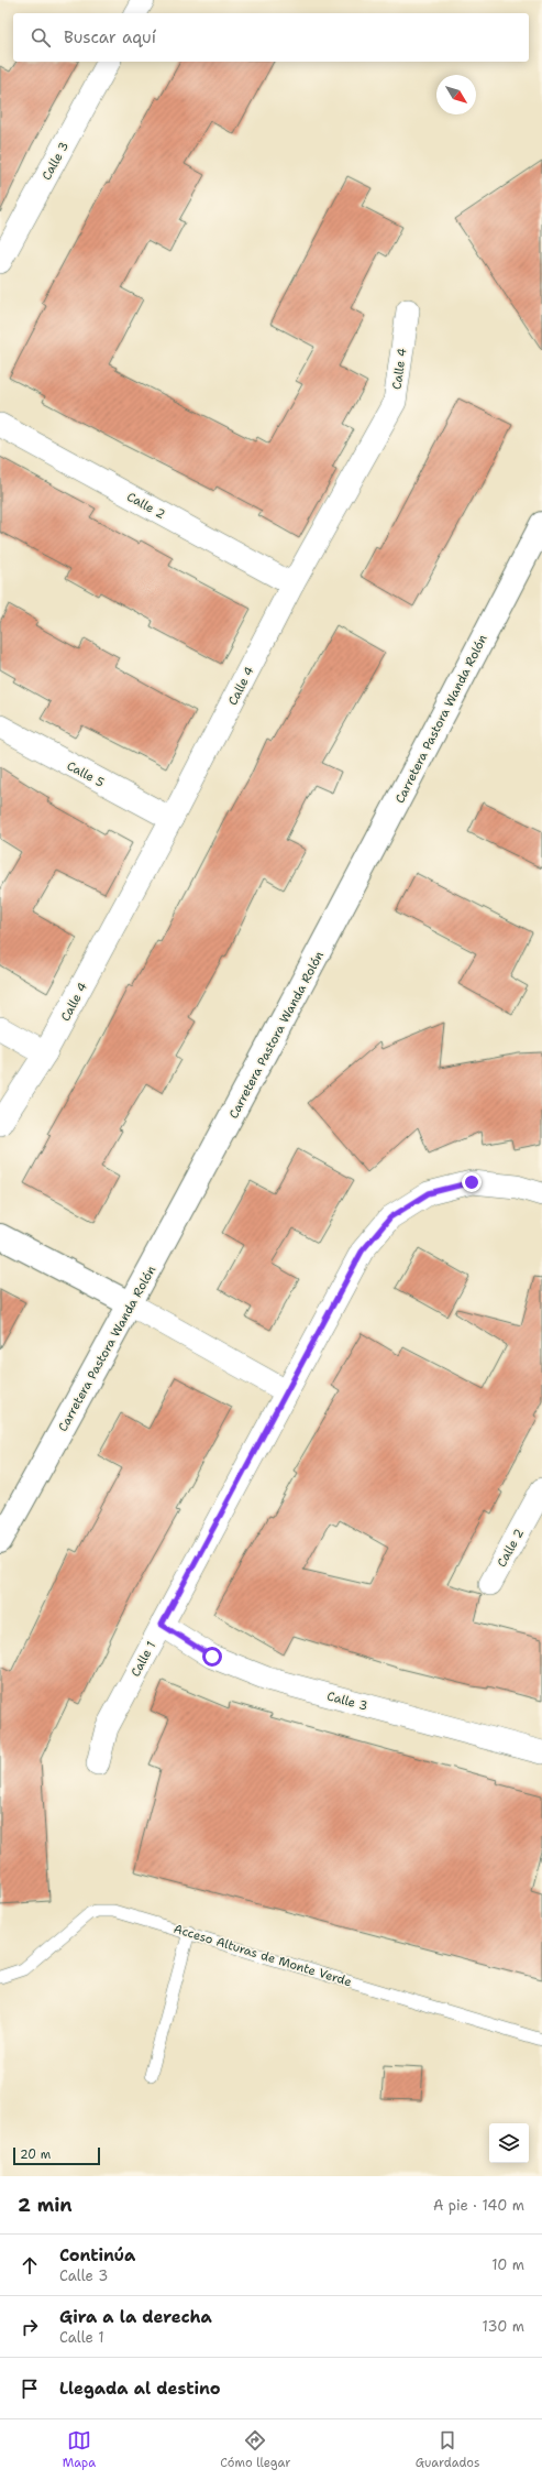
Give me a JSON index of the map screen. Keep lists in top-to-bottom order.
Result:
{
  "streets": {
    "street": [
      "Calle 3",
      "Calle 4",
      "Calle 2",
      "Carretera Pastora Wanda Rolón",
      "Calle 5",
      "Calle 1"
    ],
    "lane": ["Acceso Alturas de Monte Verde"]
  },
  "crossings": [
    ["Calle 3", "Calle 1"],
    ["Calle 4", "Calle 2"],
    ["Calle 4", "Calle 5"]
  ],
  "scale_bar": "20 m",
  "north": "bottom right",
  "page": {
    "search": "Buscar aquí",
    "scale": "20 m",
    "heading": ["2 min", "A pie · 140 m"],
    "list": [
      ["Continúa", "Calle 3", "10 m"],
      ["Gira a la derecha", "Calle 1", "130 m"],
      "Llegada al destino"
    ],
    "nav": ["Mapa", "Cómo llegar", "Guardados"]
  }
}
